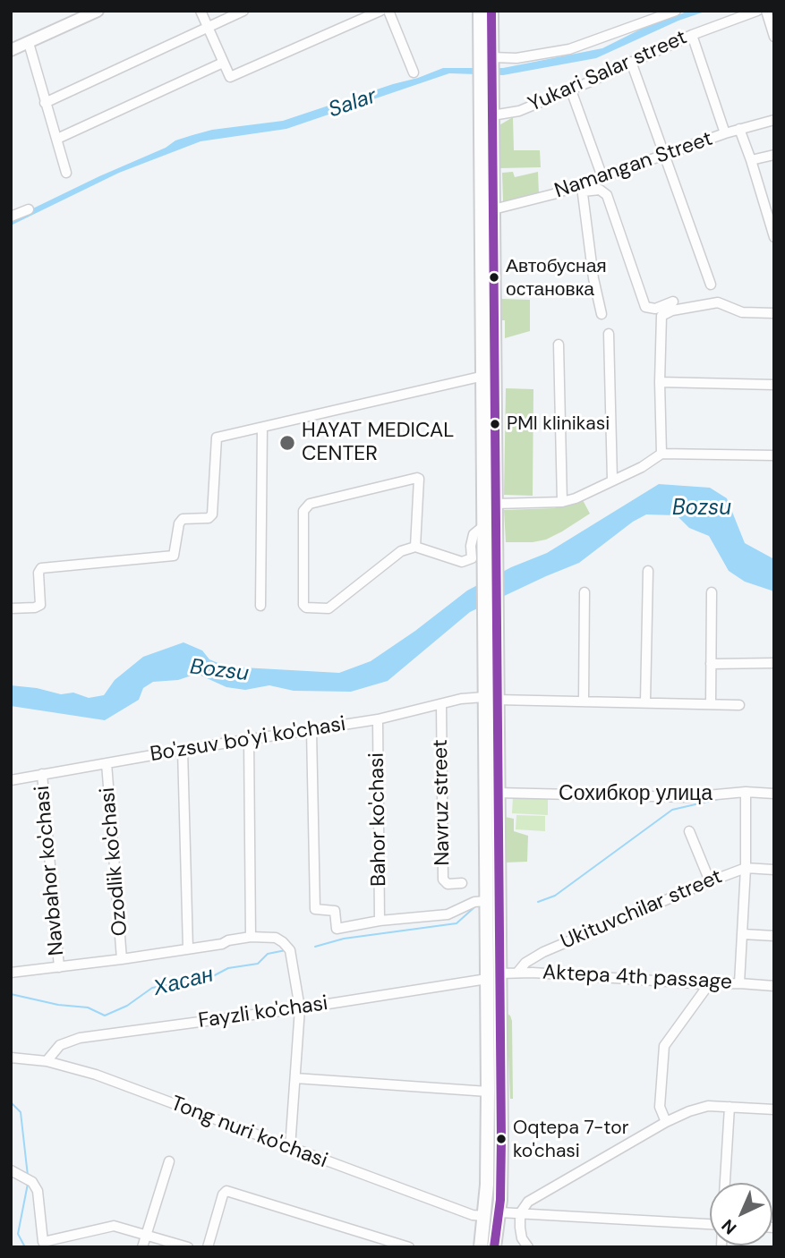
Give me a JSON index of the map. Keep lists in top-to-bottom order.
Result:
{
  "streets": {
    "street": [
      "Yukari Salar street",
      "Namangan Street",
      "Bo'zsuv bo'yi ko'chasi",
      "Сохибкор улица",
      "Navruz street",
      "Bahor ko'chasi",
      "Ozodlik ko'chasi",
      "Navbahor ko'chasi",
      "Ukituvchilar street",
      "Aktepa 4th passage",
      "Fayzli ko'chasi",
      "Tong nuri ko'chasi"
    ]
  },
  "crossings": [
    ["Bo'zsuv bo'yi ko'chasi", "Navruz street"],
    ["Bo'zsuv bo'yi ko'chasi", "Bahor ko'chasi"],
    ["Bo'zsuv bo'yi ko'chasi", "Ozodlik ko'chasi"],
    ["Bo'zsuv bo'yi ko'chasi", "Navbahor ko'chasi"],
    ["Ukituvchilar street", "Aktepa 4th passage"],
    ["Aktepa 4th passage", "Fayzli ko'chasi"],
    ["Fayzli ko'chasi", "Tong nuri ko'chasi"]
  ],
  "water": ["Salar", "Bozsu", "Хасан"],
  "places": [
    "Автобусная остановка",
    "PMI klinikasi",
    "HAYAT MEDICAL CENTER",
    "Oqtepa 7-tor ko'chasi"
  ],
  "north": "bottom left"
}
